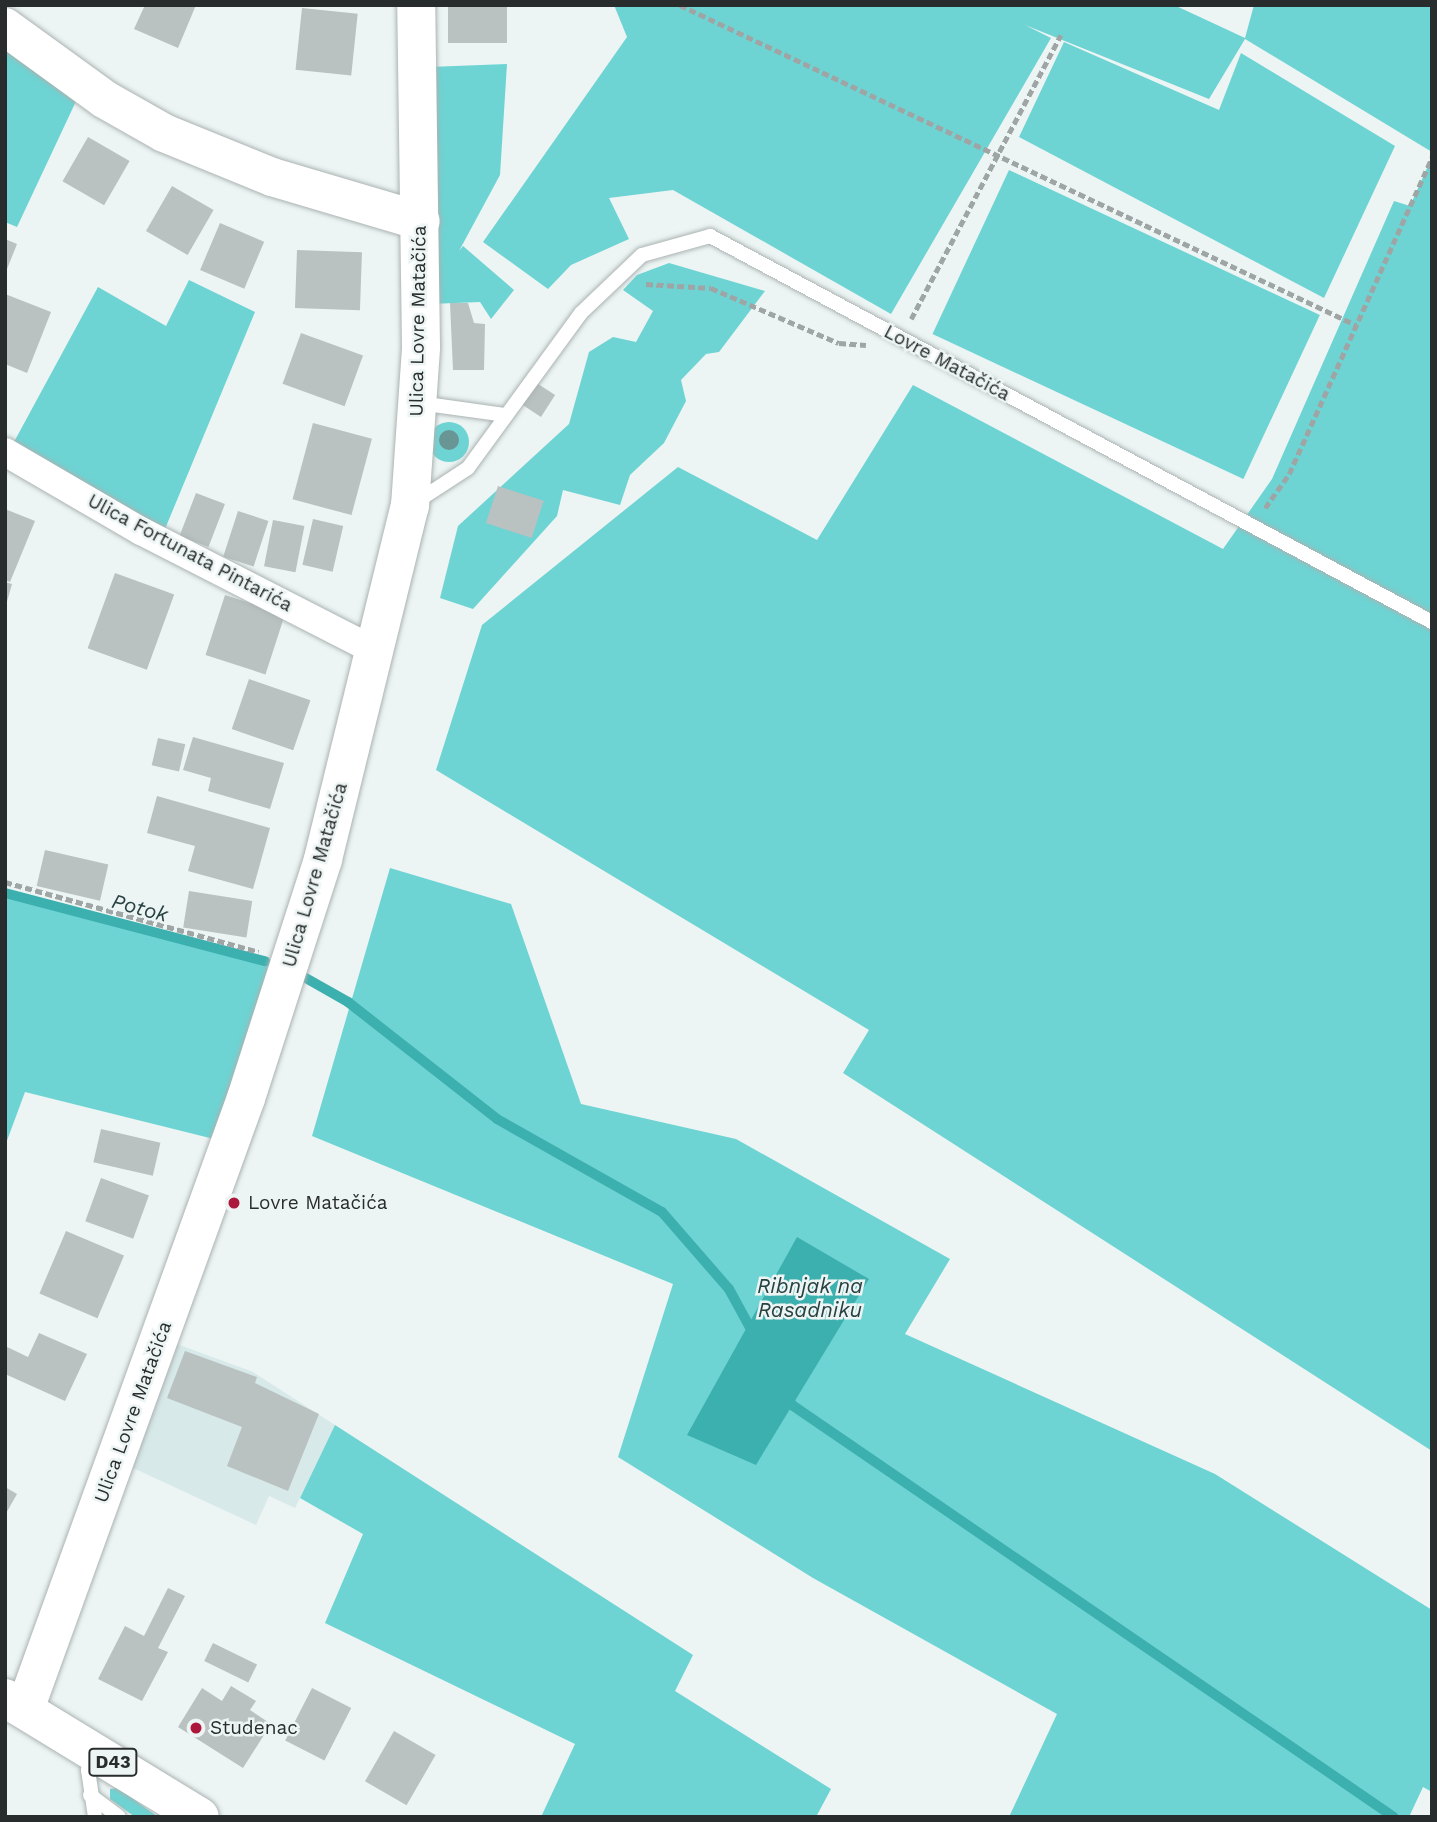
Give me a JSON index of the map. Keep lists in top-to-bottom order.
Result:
{
  "streets": {
    "main road": ["Ulica Lovre Matačića", "D43"],
    "street": ["Ulica Fortunata Pintarića"],
    "lane": ["Lovre Matačića"]
  },
  "crossings": [
    ["Ulica Lovre Matačića", "Lovre Matačića"],
    ["Ulica Lovre Matačića", "Ulica Fortunata Pintarića"],
    ["Ulica Lovre Matačića", "D43"]
  ],
  "water": ["Potok", "Ribnjak na Rasadniku"],
  "places": ["Lovre Matačića", "Studenac"]
}
